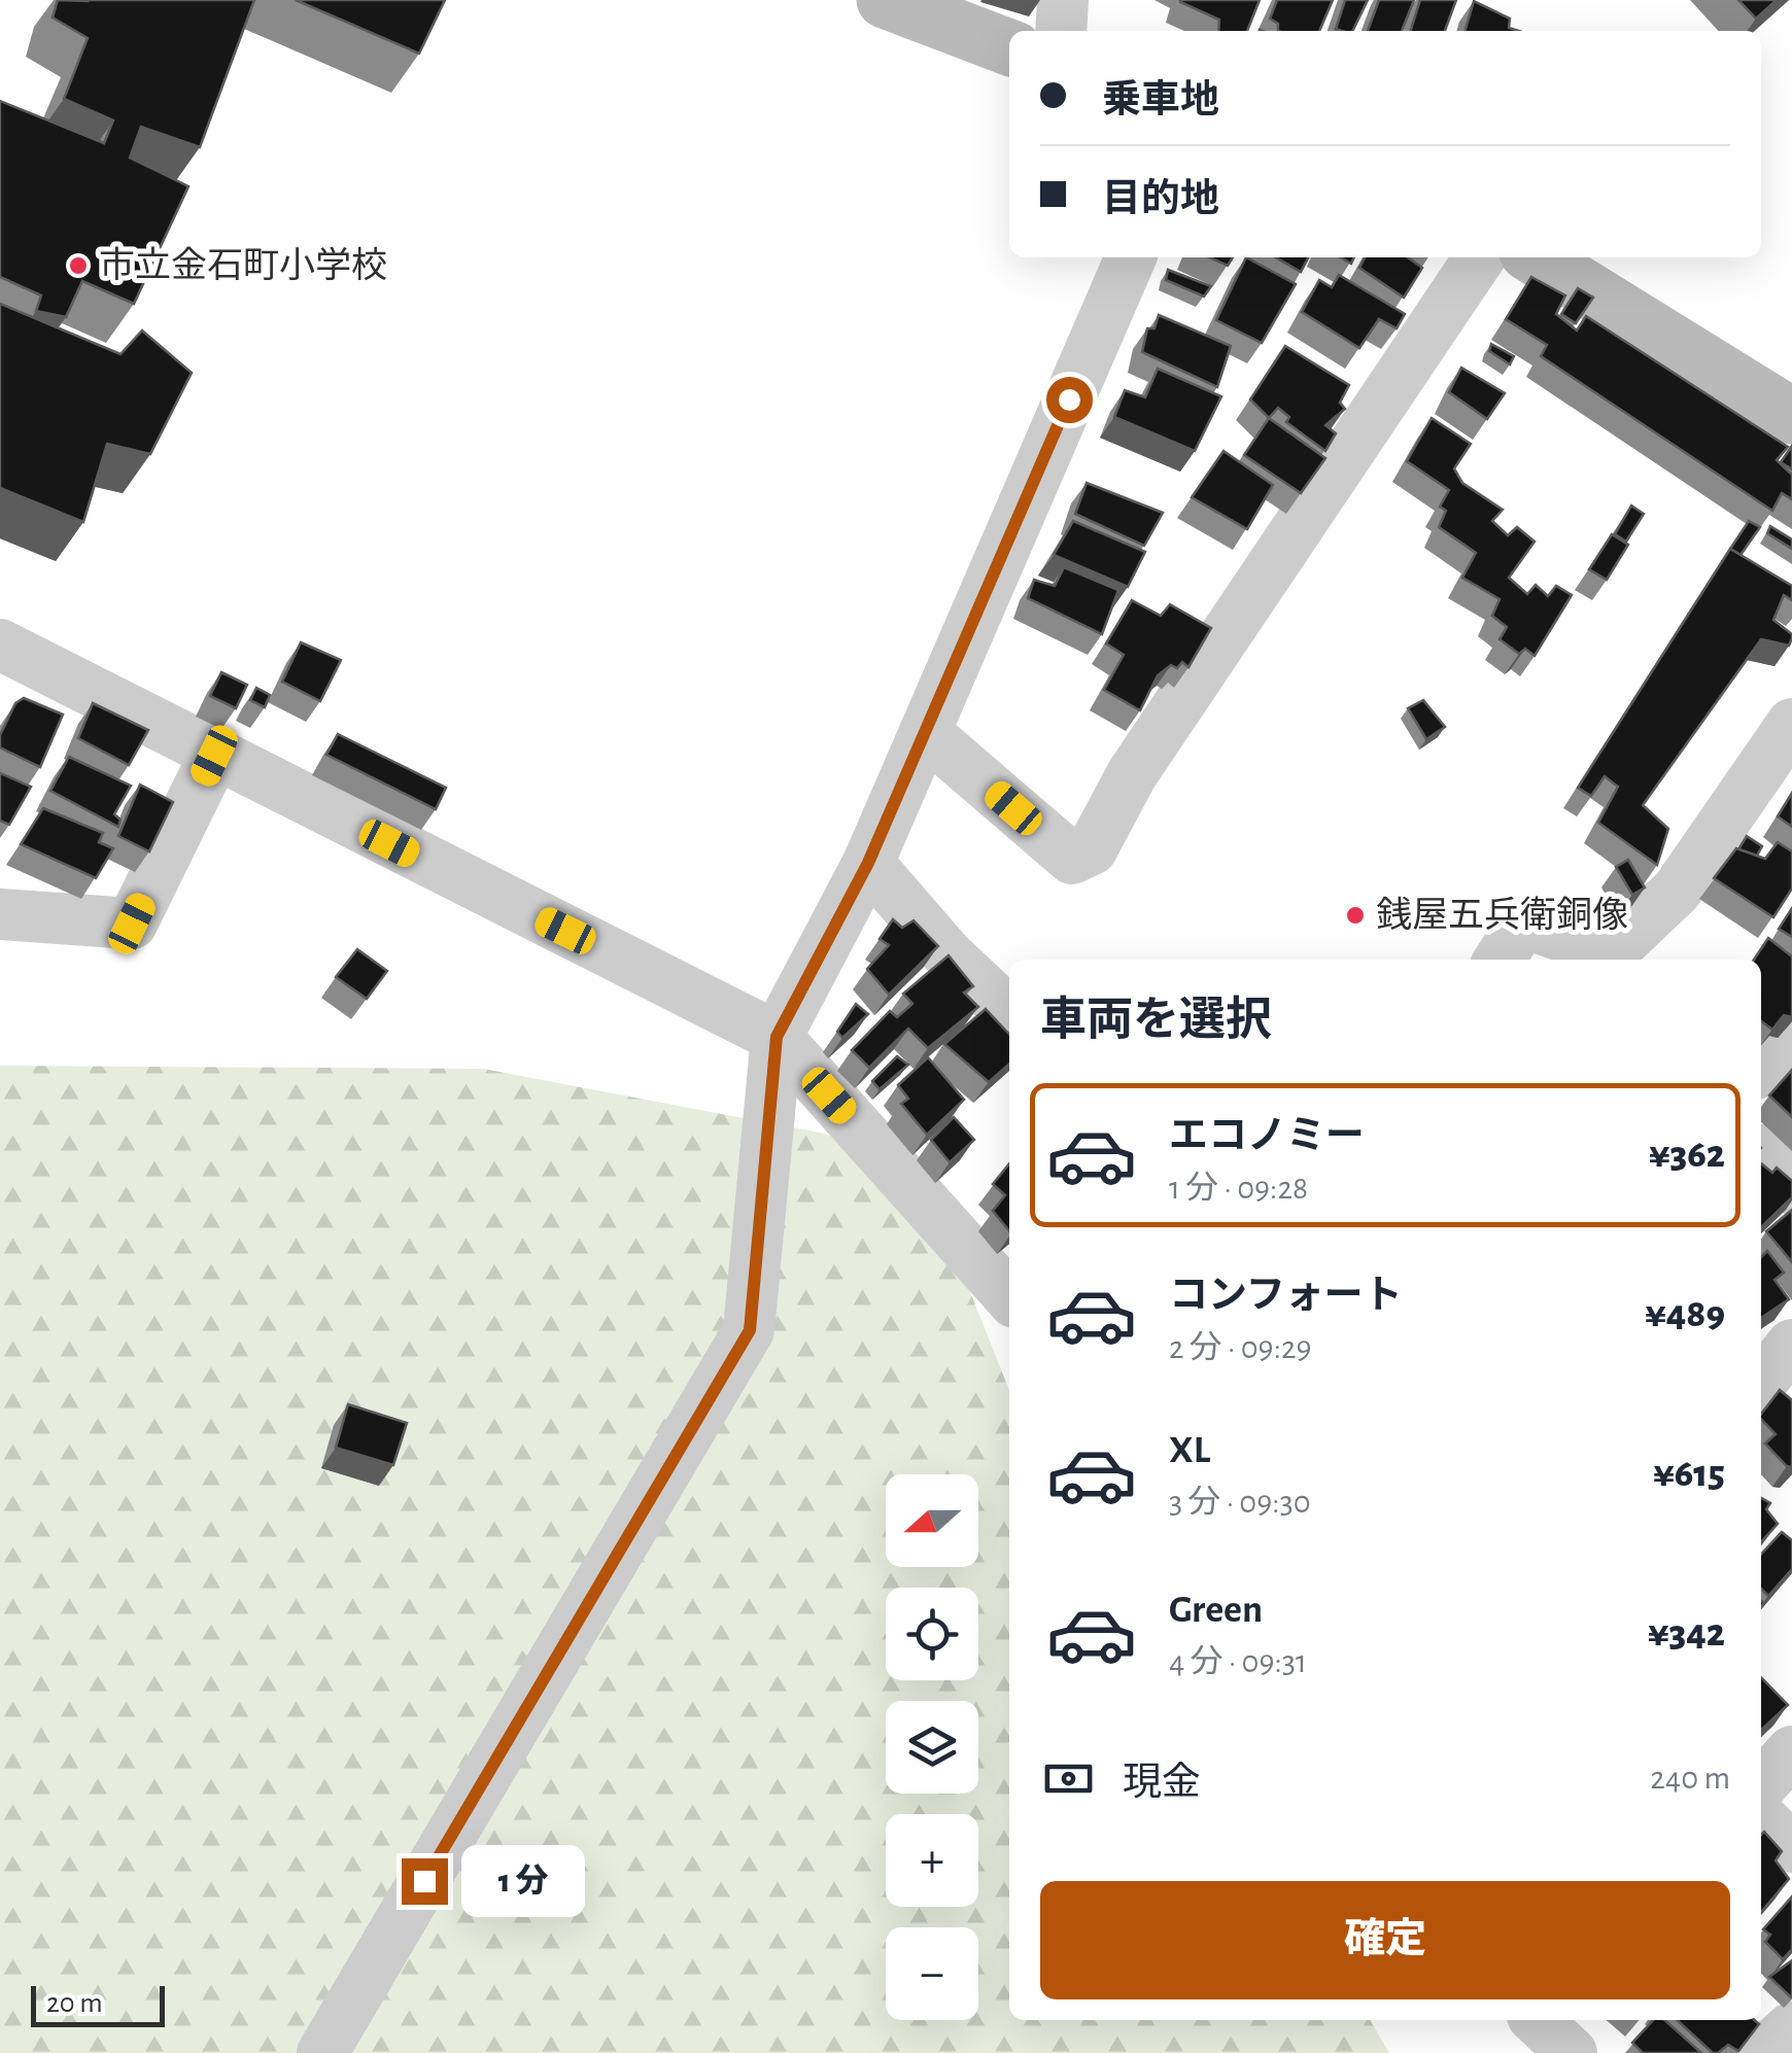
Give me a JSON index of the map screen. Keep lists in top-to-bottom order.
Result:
{
  "places": ["市立金石町小学校", "銭屋五兵衛銅像"],
  "scale_bar": "20 m",
  "north": "left",
  "page": {
    "banner": ["乗車地", "目的地"],
    "heading": "車両を選択",
    "list": [
      {
        "name": "エコノミー",
        "note": "1 分 · 09:28",
        "value": "¥362"
      },
      {
        "name": "コンフォート",
        "note": "2 分 · 09:29",
        "value": "¥489"
      },
      {
        "name": "XL",
        "note": "3 分 · 09:30",
        "value": "¥615"
      },
      {
        "name": "Green",
        "note": "4 分 · 09:31",
        "value": "¥342"
      }
    ],
    "map_buttons": ["+", "−"],
    "pay": ["現金", "240 m"],
    "bubble": "1 分",
    "buttons": "確定",
    "scale": "20 m"
  }
}
